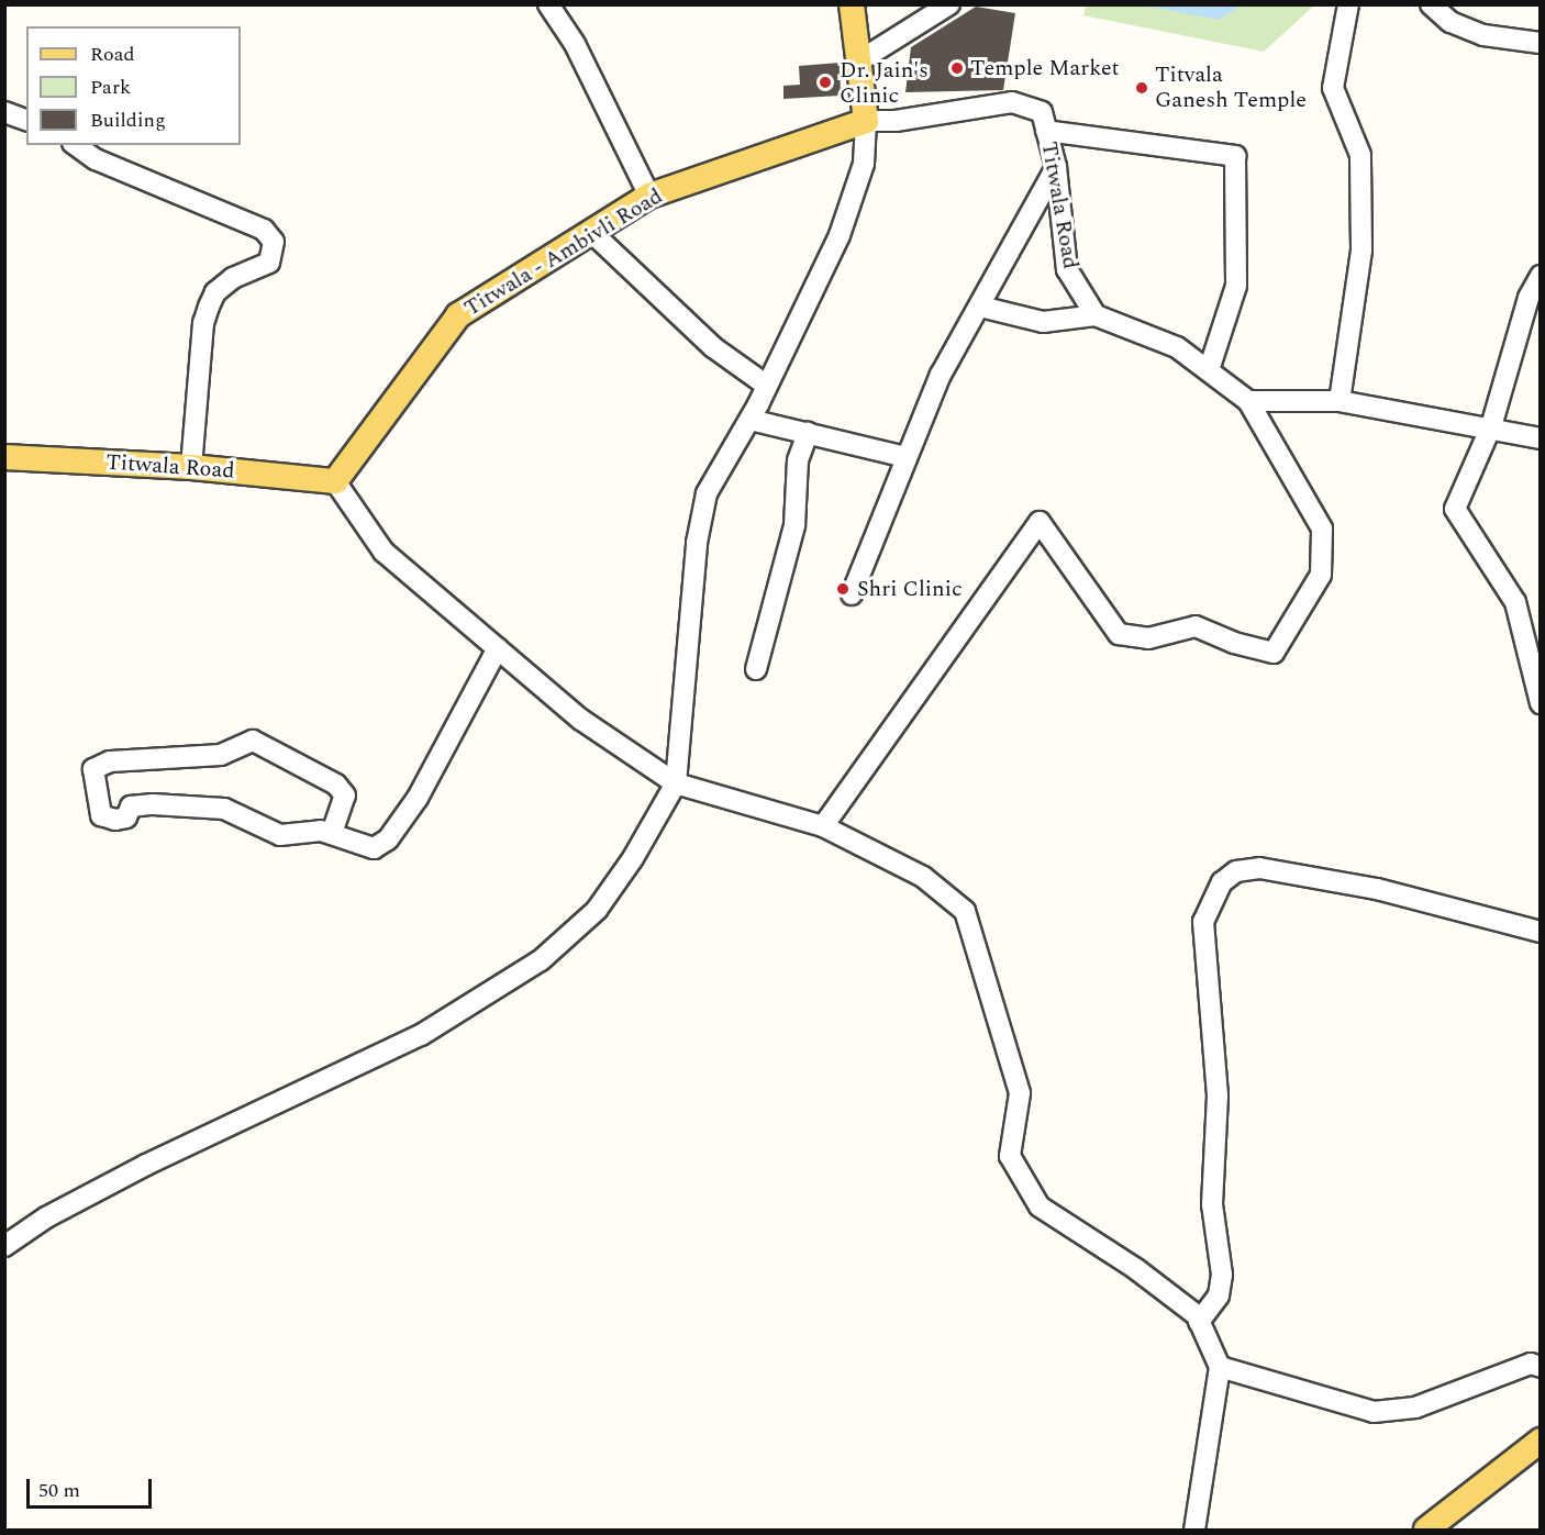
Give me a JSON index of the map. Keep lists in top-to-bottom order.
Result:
{
  "streets": {
    "main road": ["Titwala Road", "Titwala - Ambivli Road"]
  },
  "crossings": [
    ["Titwala Road", "Titwala - Ambivli Road"]
  ],
  "places": [
    "Temple Market",
    "Dr. Jain's Clinic",
    "Titvala Ganesh Temple",
    "Shri Clinic"
  ],
  "legend": ["Road", "Park", "Building"],
  "scale_bar": "50 m"
}
